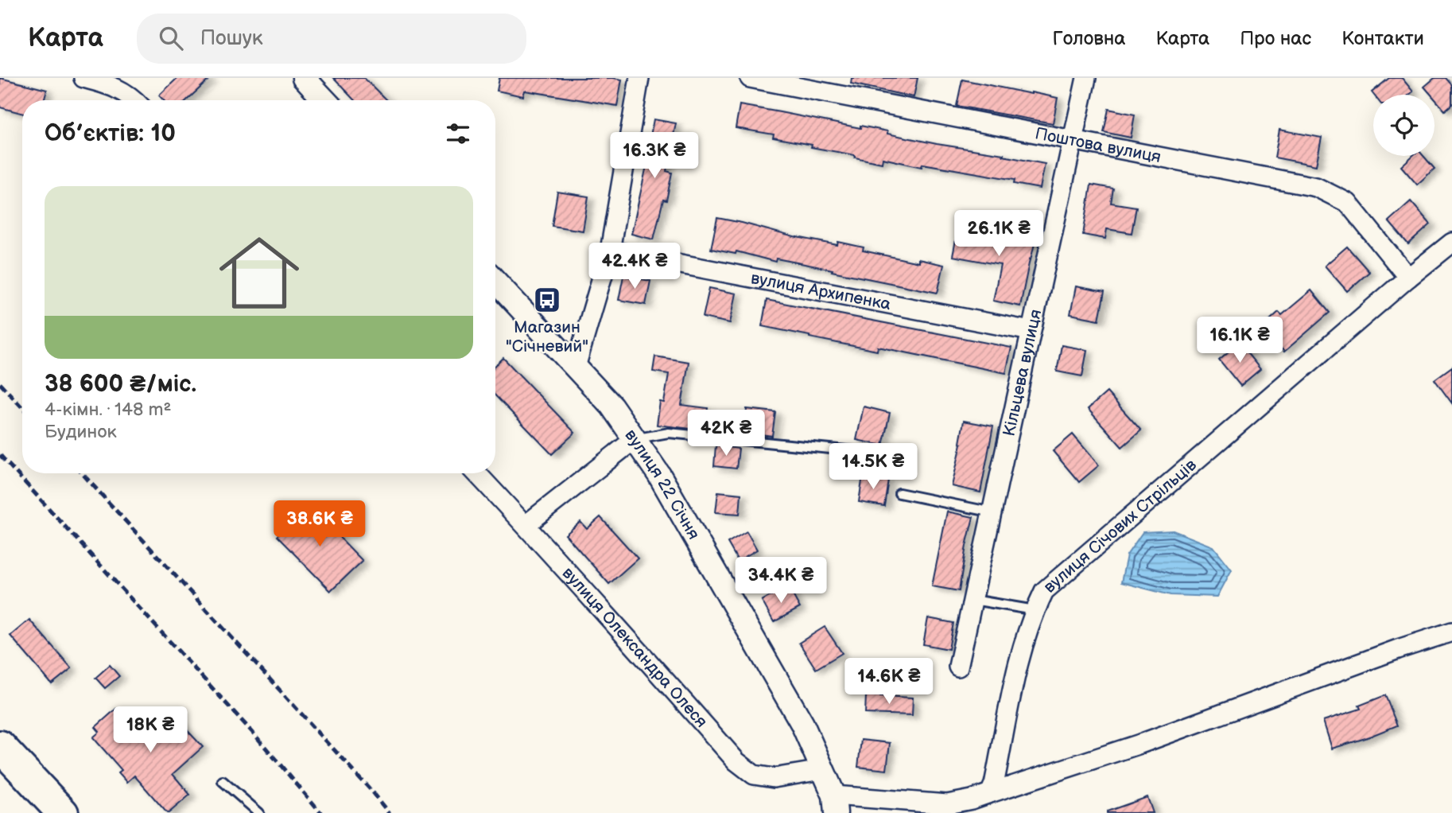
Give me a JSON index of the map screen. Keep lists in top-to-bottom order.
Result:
{
  "streets": {
    "street": [
      "Поштова вулиця",
      "вулиця Архипенка",
      "Кільцева вулиця",
      "вулиця 22 Січня",
      "вулиця Січових Стрільців",
      "вулиця Олександра Олеся"
    ]
  },
  "crossings": [
    ["Поштова вулиця", "Кільцева вулиця"],
    ["Поштова вулиця", "вулиця Січових Стрільців"],
    ["вулиця Архипенка", "Кільцева вулиця"],
    ["вулиця 22 Січня", "вулиця Олександра Олеся"]
  ],
  "places": {
    "bus stop": ["Магазин \"Січневий\""]
  },
  "page": {
    "header": "Карта",
    "search": "Пошук",
    "nav": [
      "Головна",
      "Карта",
      "Про нас",
      "Контакти"
    ],
    "heading": "Об’єктів: 10",
    "price": [
      "16.3K ₴",
      "26.1K ₴",
      "42.4K ₴",
      "16.1K ₴",
      "42K ₴",
      "14.5K ₴",
      "38.6K ₴",
      "34.4K ₴",
      "14.6K ₴",
      "18K ₴"
    ],
    "list": [
      {
        "name": "38 600 ₴/міс.",
        "note": "4-кімн. · 148 m² · Будинок"
      }
    ]
  }
}
